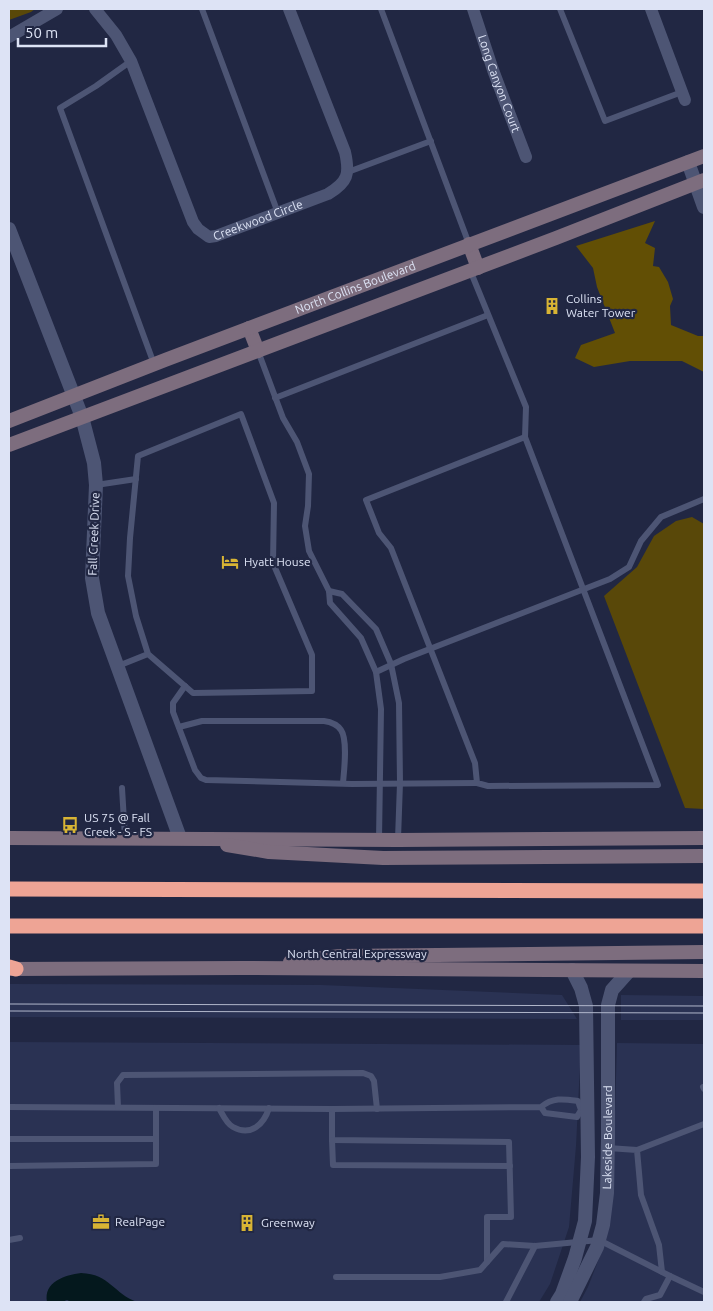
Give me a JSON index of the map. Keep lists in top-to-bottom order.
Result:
{
  "streets": {
    "main road": ["North Collins Boulevard", "North Central Expressway"],
    "street": [
      "Long Canyon Court",
      "Creekwood Circle",
      "Fall Creek Drive",
      "Lakeside Boulevard"
    ]
  },
  "crossings": [
    ["North Collins Boulevard", "Fall Creek Drive"],
    ["North Central Expressway", "Lakeside Boulevard"]
  ],
  "places": {
    "building": ["Collins Water Tower", "Greenway"],
    "hotel": ["Hyatt House"],
    "bus stop": ["US 75 @ Fall Creek - S - FS"],
    "office": ["RealPage"]
  },
  "scale_bar": "50 m"
}
